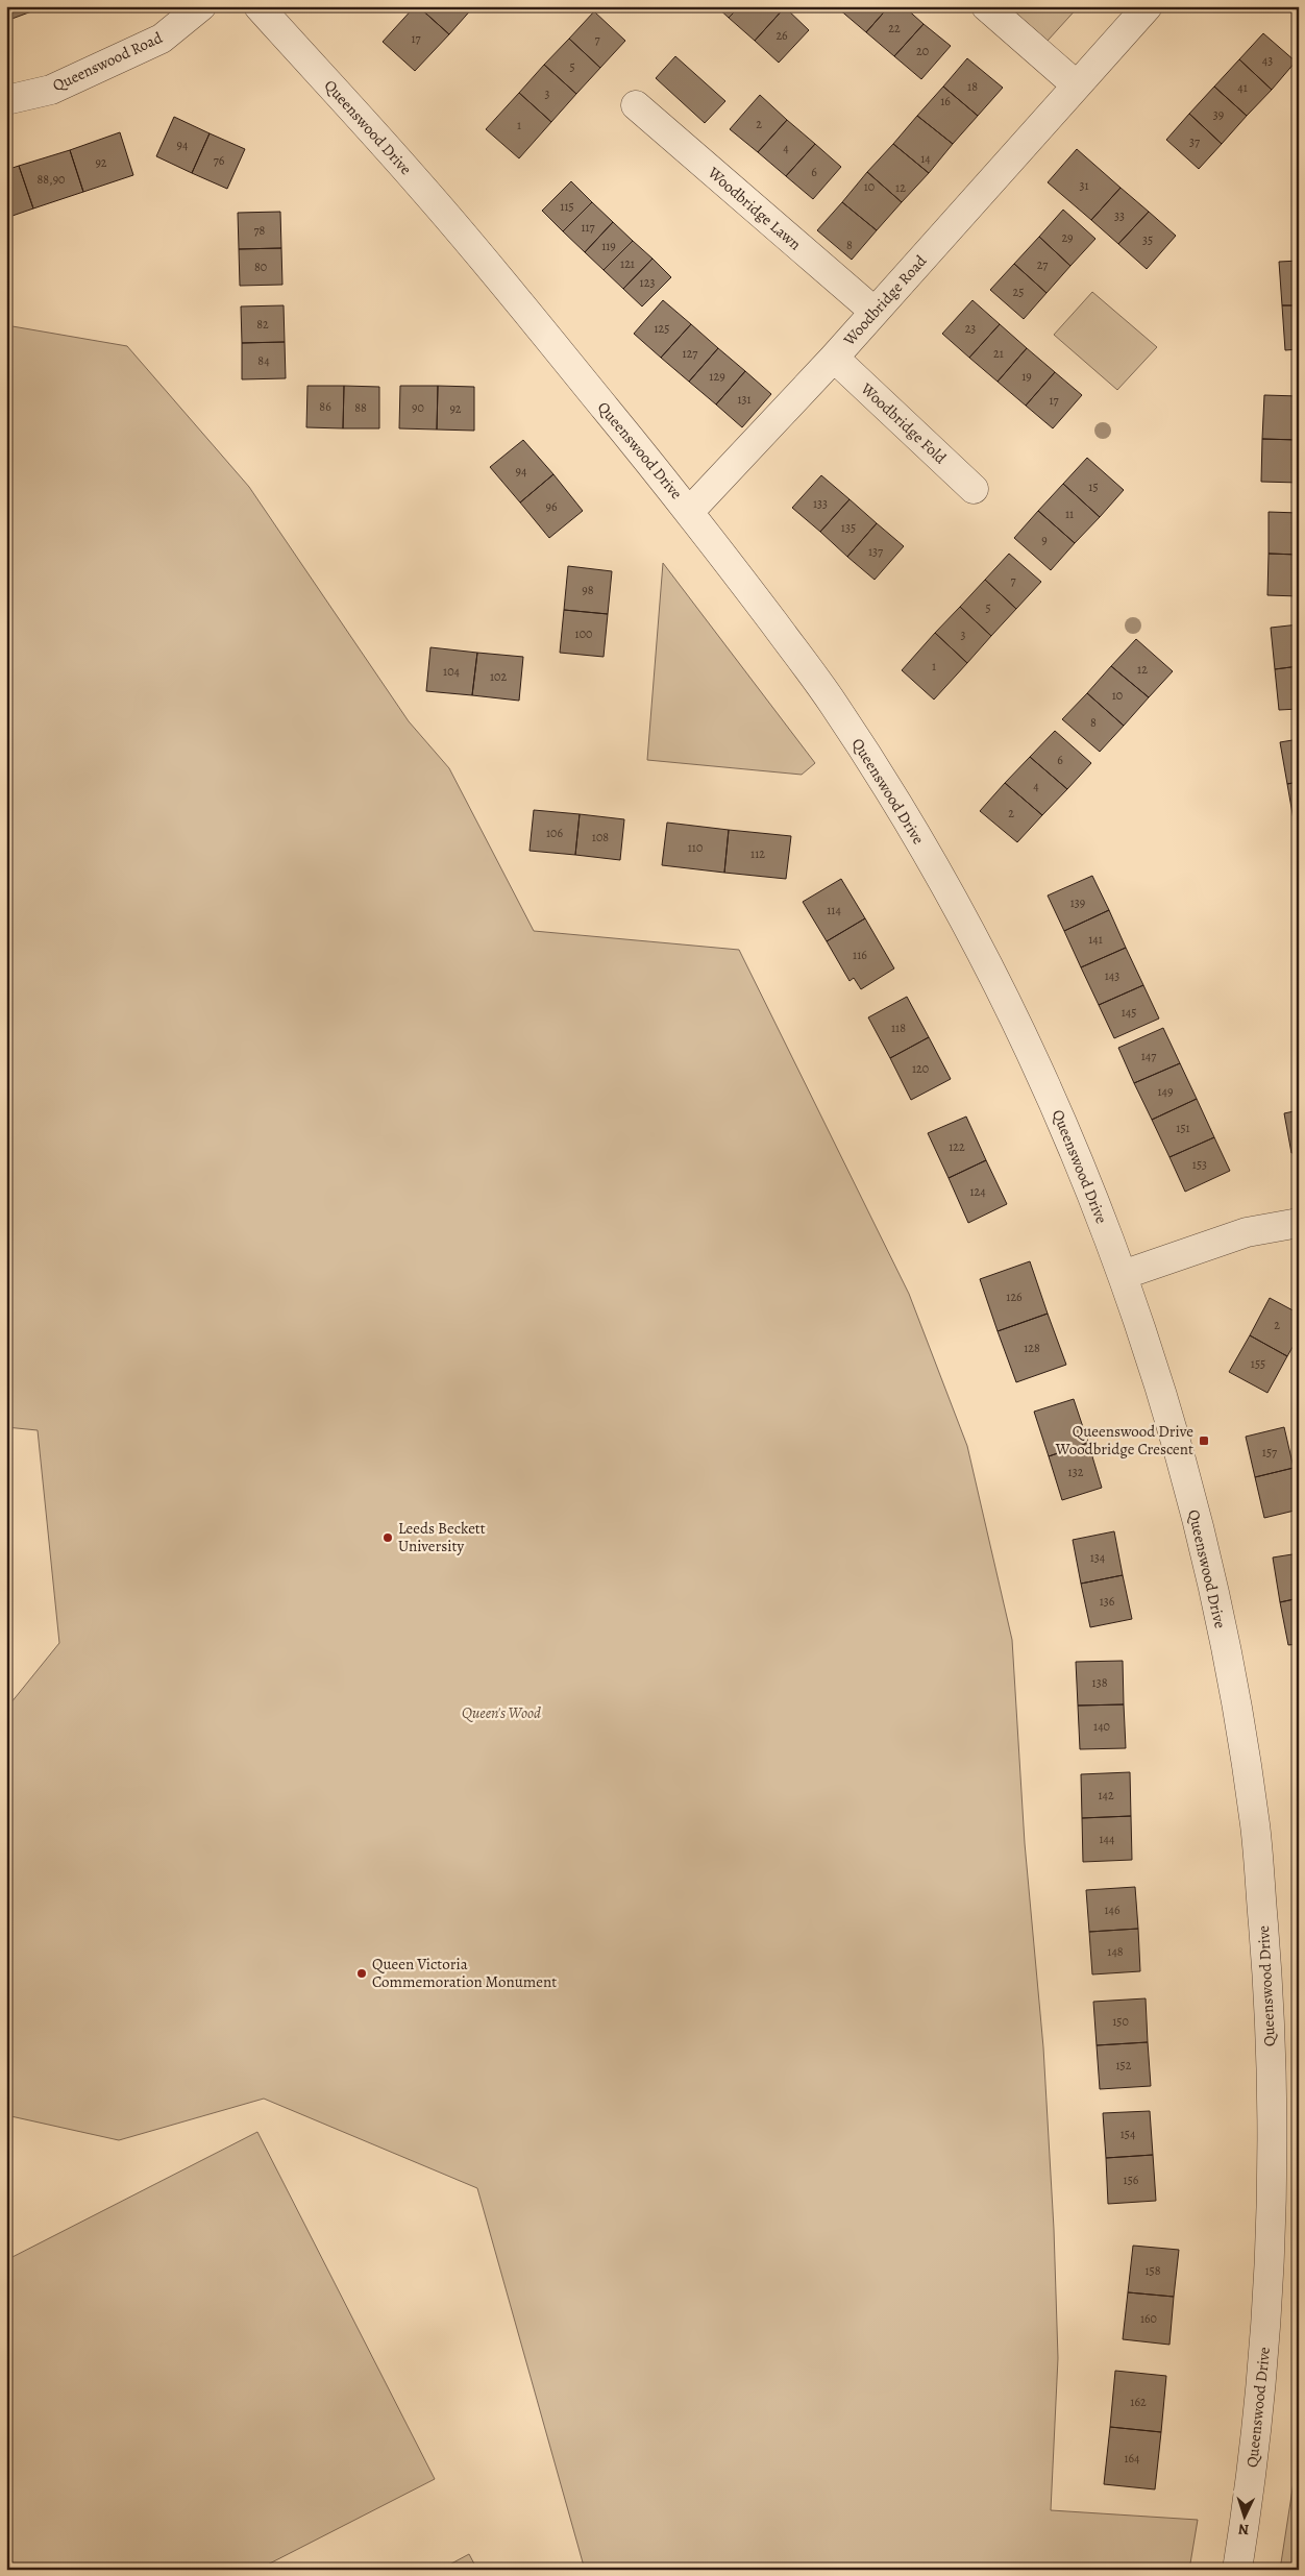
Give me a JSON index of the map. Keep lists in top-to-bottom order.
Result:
{
  "streets": {
    "street": [
      "Queenswood Road",
      "Queenswood Drive",
      "Woodbridge Lawn",
      "Woodbridge Road",
      "Woodbridge Fold"
    ]
  },
  "crossings": [
    ["Queenswood Drive", "Woodbridge Road"],
    ["Woodbridge Lawn", "Woodbridge Road"],
    ["Woodbridge Road", "Woodbridge Fold"]
  ],
  "parks": ["Queen's Wood"],
  "places": {
    "transit": ["Queenswood Drive Woodbridge Crescent"],
    "other": ["Leeds Beckett University", "Queen Victoria Commemoration Monument"]
  },
  "house_numbers": [
    "22",
    "26",
    "17",
    "7",
    "20",
    "43",
    "5",
    "18",
    "41",
    "3",
    "16",
    "39",
    "2",
    "1",
    "37",
    "94",
    "4",
    "14",
    "76",
    "92",
    "6",
    "88,90",
    "31",
    "10",
    "12",
    "115",
    "33",
    "117",
    "78",
    "29",
    "35",
    "8",
    "119",
    "121",
    "27",
    "80",
    "123",
    "25",
    "82",
    "125",
    "23",
    "127",
    "21",
    "84",
    "129",
    "19",
    "131",
    "17",
    "86",
    "88",
    "90",
    "92",
    "94",
    "15",
    "133",
    "96",
    "11",
    "135",
    "9",
    "137",
    "7",
    "98",
    "5",
    "100",
    "3",
    "1",
    "12",
    "104",
    "102",
    "10",
    "8",
    "6",
    "4",
    "2",
    "106",
    "108",
    "110",
    "112",
    "139",
    "114",
    "141",
    "116",
    "143",
    "145",
    "118",
    "147",
    "120",
    "149",
    "151",
    "122",
    "153",
    "124",
    "126",
    "2",
    "128",
    "155",
    "157",
    "132",
    "134",
    "136",
    "138",
    "140",
    "142",
    "144",
    "146",
    "148",
    "150",
    "152",
    "154",
    "156",
    "158",
    "160",
    "162",
    "164"
  ],
  "north": "bottom"
}
